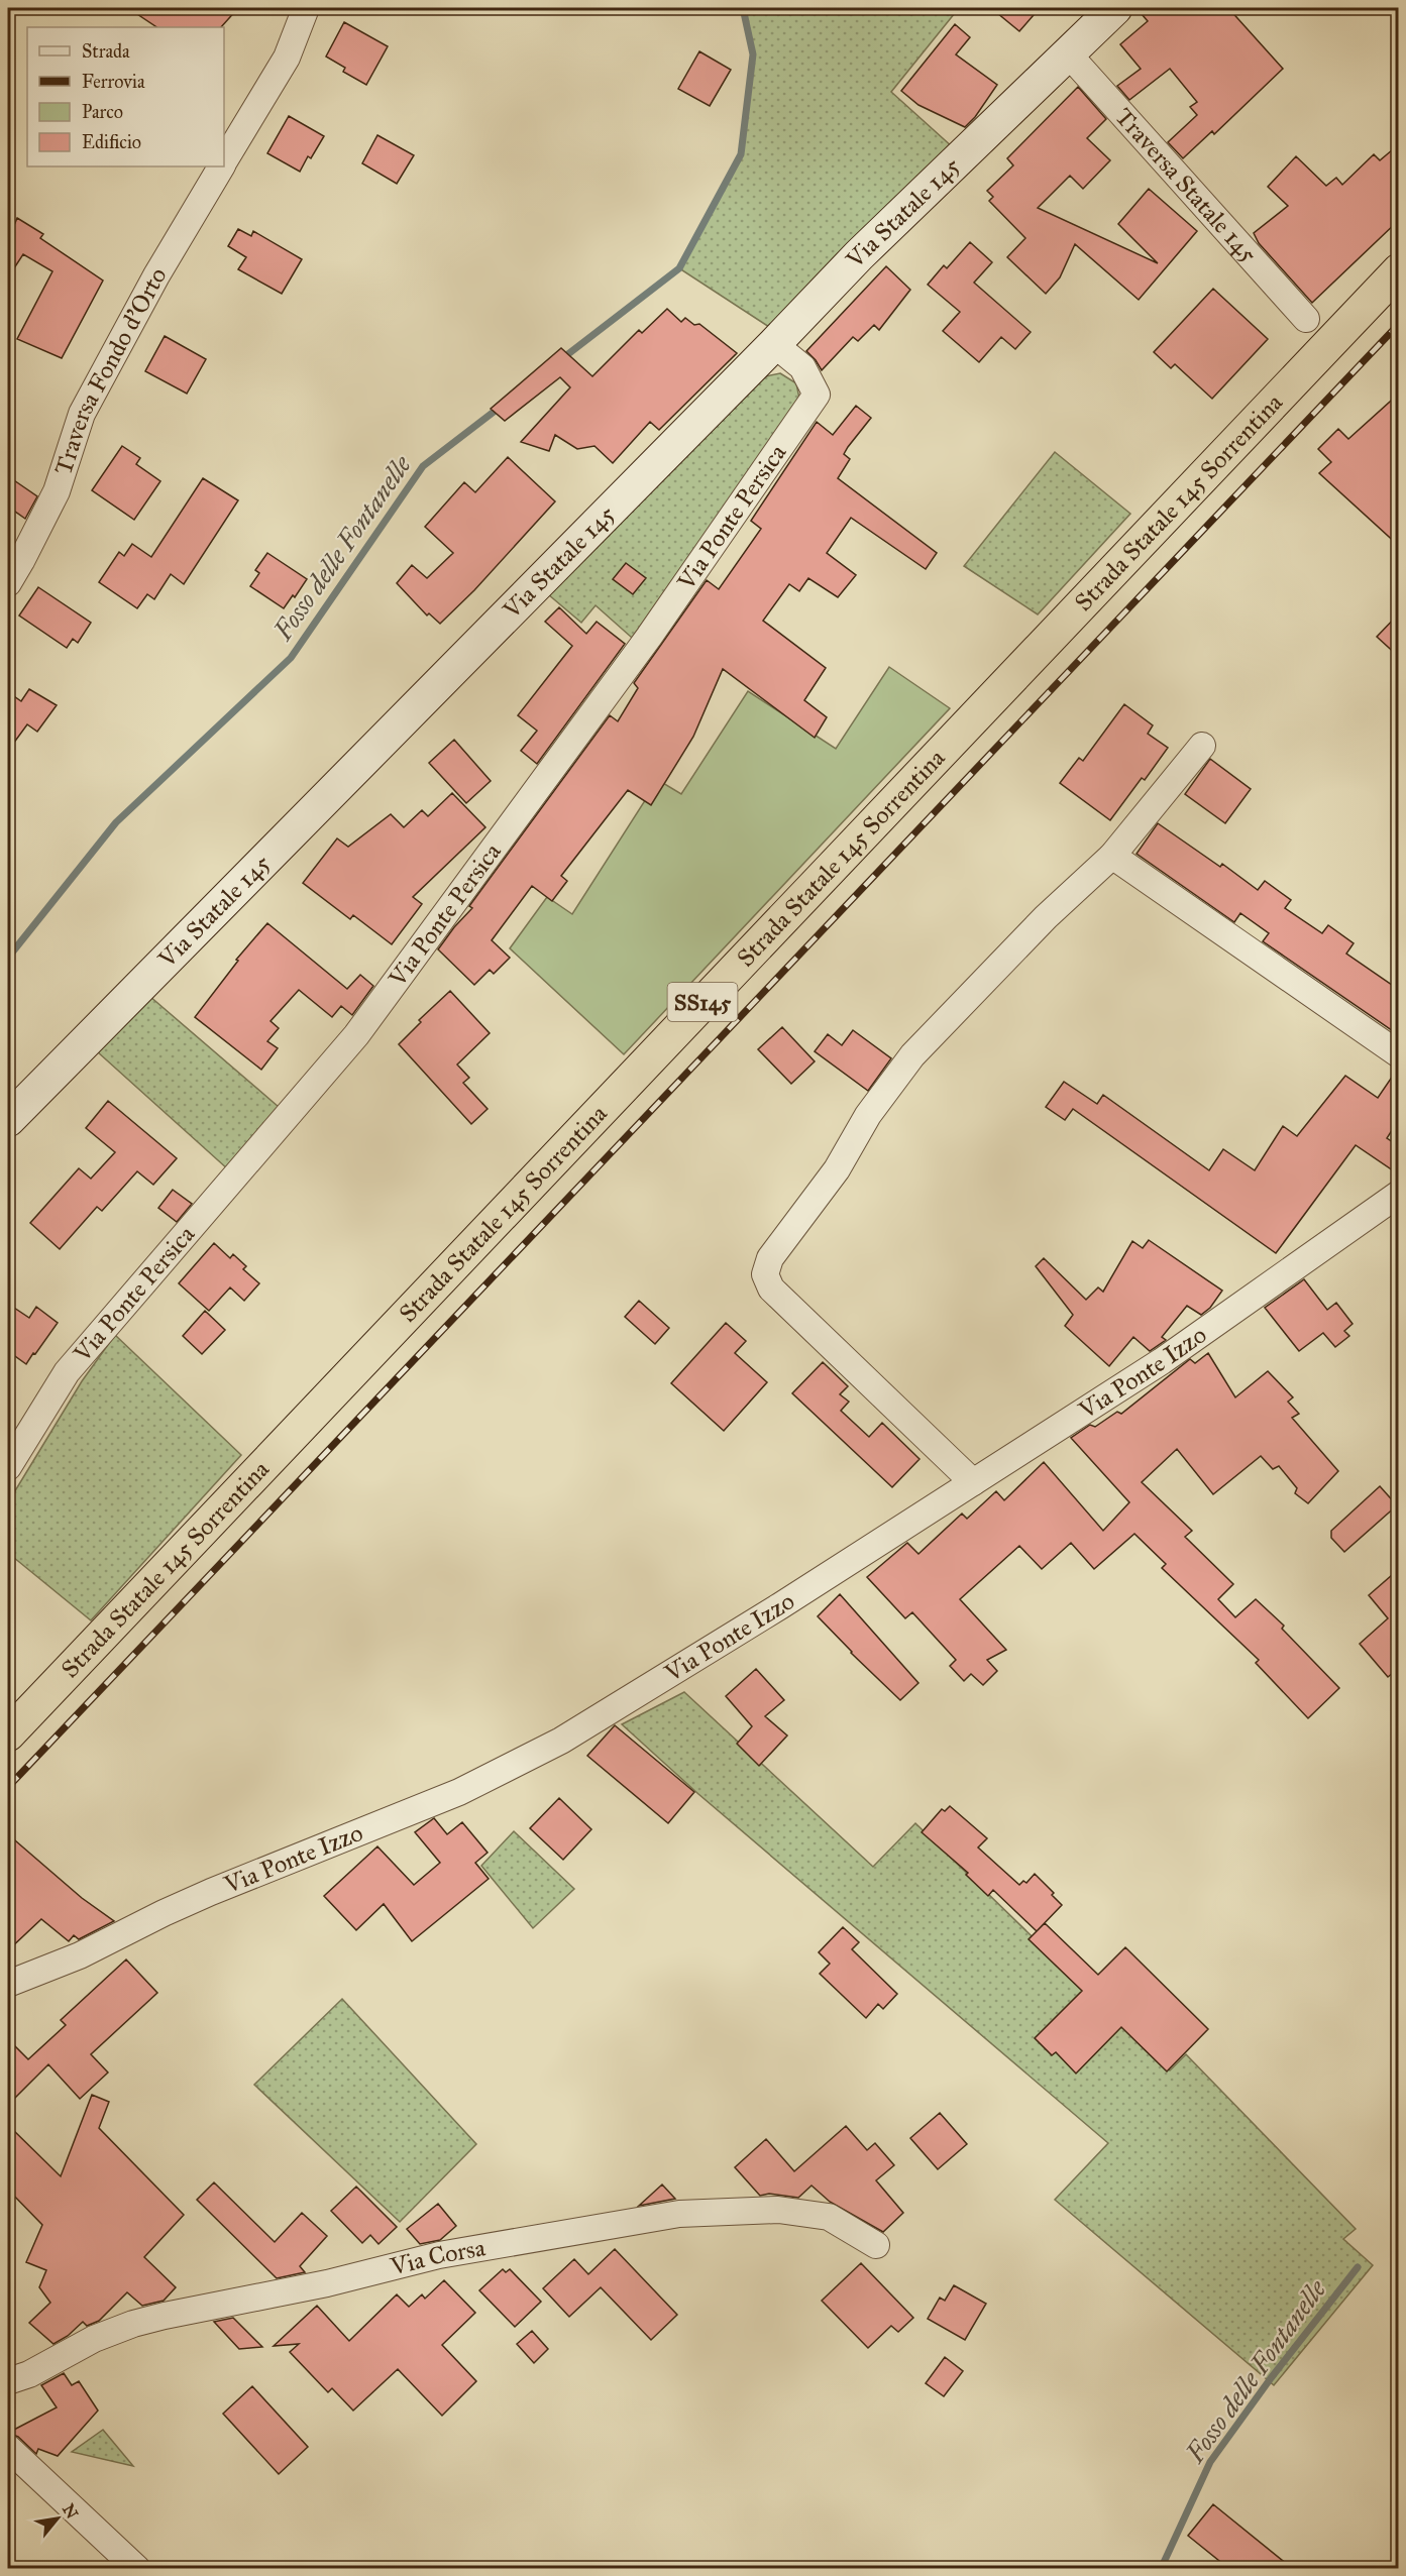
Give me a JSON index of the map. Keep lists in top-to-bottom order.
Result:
{
  "streets": {
    "highway": ["Strada Statale 145 Sorrentina", "SS145"],
    "main road": ["Via Statale 145"],
    "street": [
      "Traversa Statale 145",
      "Traversa Fondo d'Orto",
      "Via Ponte Persica",
      "Via Ponte Izzo",
      "Via Corsa"
    ]
  },
  "crossings": [
    ["Traversa Statale 145", "Via Statale 145"],
    ["Via Statale 145", "Via Ponte Persica"]
  ],
  "water": ["Fosso delle Fontanelle"],
  "legend": [
    "Strada",
    "Ferrovia",
    "Parco",
    "Edificio"
  ],
  "north": "top right"
}
